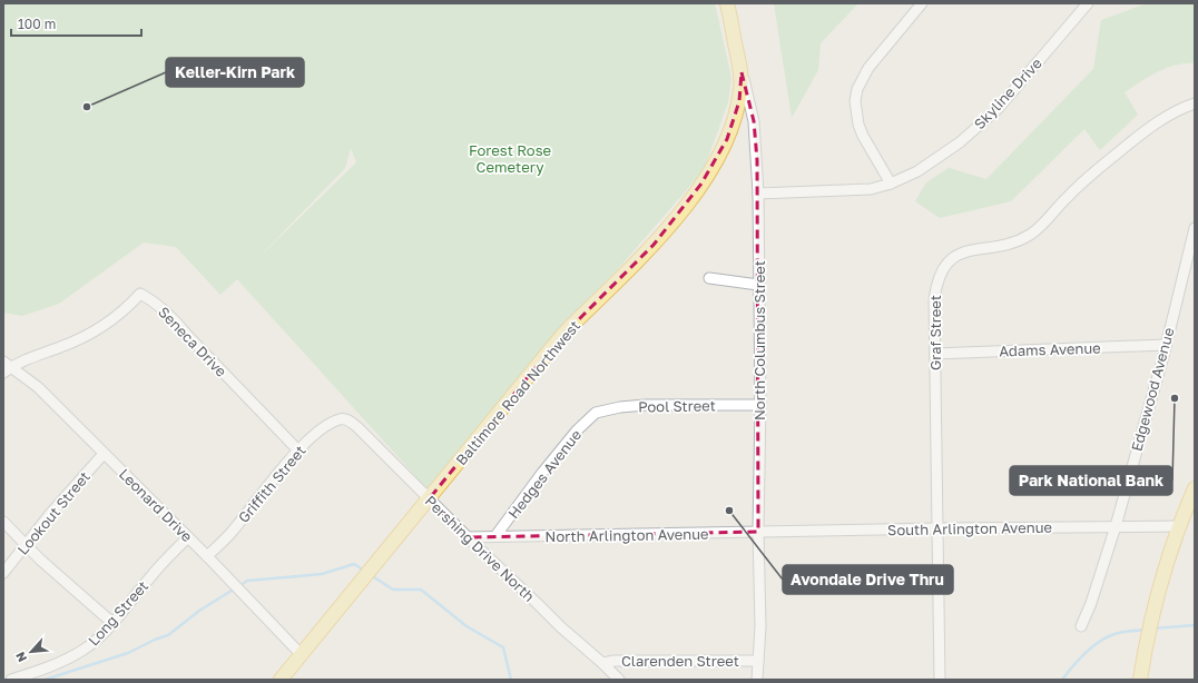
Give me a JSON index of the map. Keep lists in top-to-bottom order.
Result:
{
  "streets": {
    "main road": ["North Columbus Street", "Baltimore Road Northwest"],
    "street": [
      "Skyline Drive",
      "Graf Street",
      "Seneca Drive",
      "Adams Avenue",
      "Edgewood Avenue",
      "Pool Street",
      "Hedges Avenue",
      "Griffith Street",
      "Leonard Drive",
      "Lookout Street",
      "South Arlington Avenue",
      "North Arlington Avenue",
      "Pershing Drive North",
      "Long Street",
      "Clarenden Street"
    ]
  },
  "crossings": [
    ["Skyline Drive", "North Columbus Street"],
    ["Graf Street", "Adams Avenue"],
    ["Graf Street", "South Arlington Avenue"],
    ["North Columbus Street", "Baltimore Road Northwest"],
    ["North Columbus Street", "Pool Street"],
    ["North Columbus Street", "South Arlington Avenue"],
    ["North Columbus Street", "North Arlington Avenue"],
    ["North Columbus Street", "Clarenden Street"],
    ["Seneca Drive", "Griffith Street"],
    ["Seneca Drive", "Leonard Drive"],
    ["Adams Avenue", "Edgewood Avenue"],
    ["Edgewood Avenue", "South Arlington Avenue"],
    ["Baltimore Road Northwest", "Leonard Drive"],
    ["Baltimore Road Northwest", "Pershing Drive North"],
    ["Pool Street", "Hedges Avenue"],
    ["Hedges Avenue", "North Arlington Avenue"],
    ["Griffith Street", "Leonard Drive"],
    ["Griffith Street", "Pershing Drive North"],
    ["Leonard Drive", "Lookout Street"],
    ["Leonard Drive", "Long Street"],
    ["South Arlington Avenue", "North Arlington Avenue"],
    ["North Arlington Avenue", "Pershing Drive North"],
    ["Pershing Drive North", "Clarenden Street"]
  ],
  "parks": ["Forest Rose Cemetery"],
  "places": ["Keller-Kirn Park", "Park National Bank", "Avondale Drive Thru"],
  "scale_bar": "100 m",
  "north": "bottom left"
}
